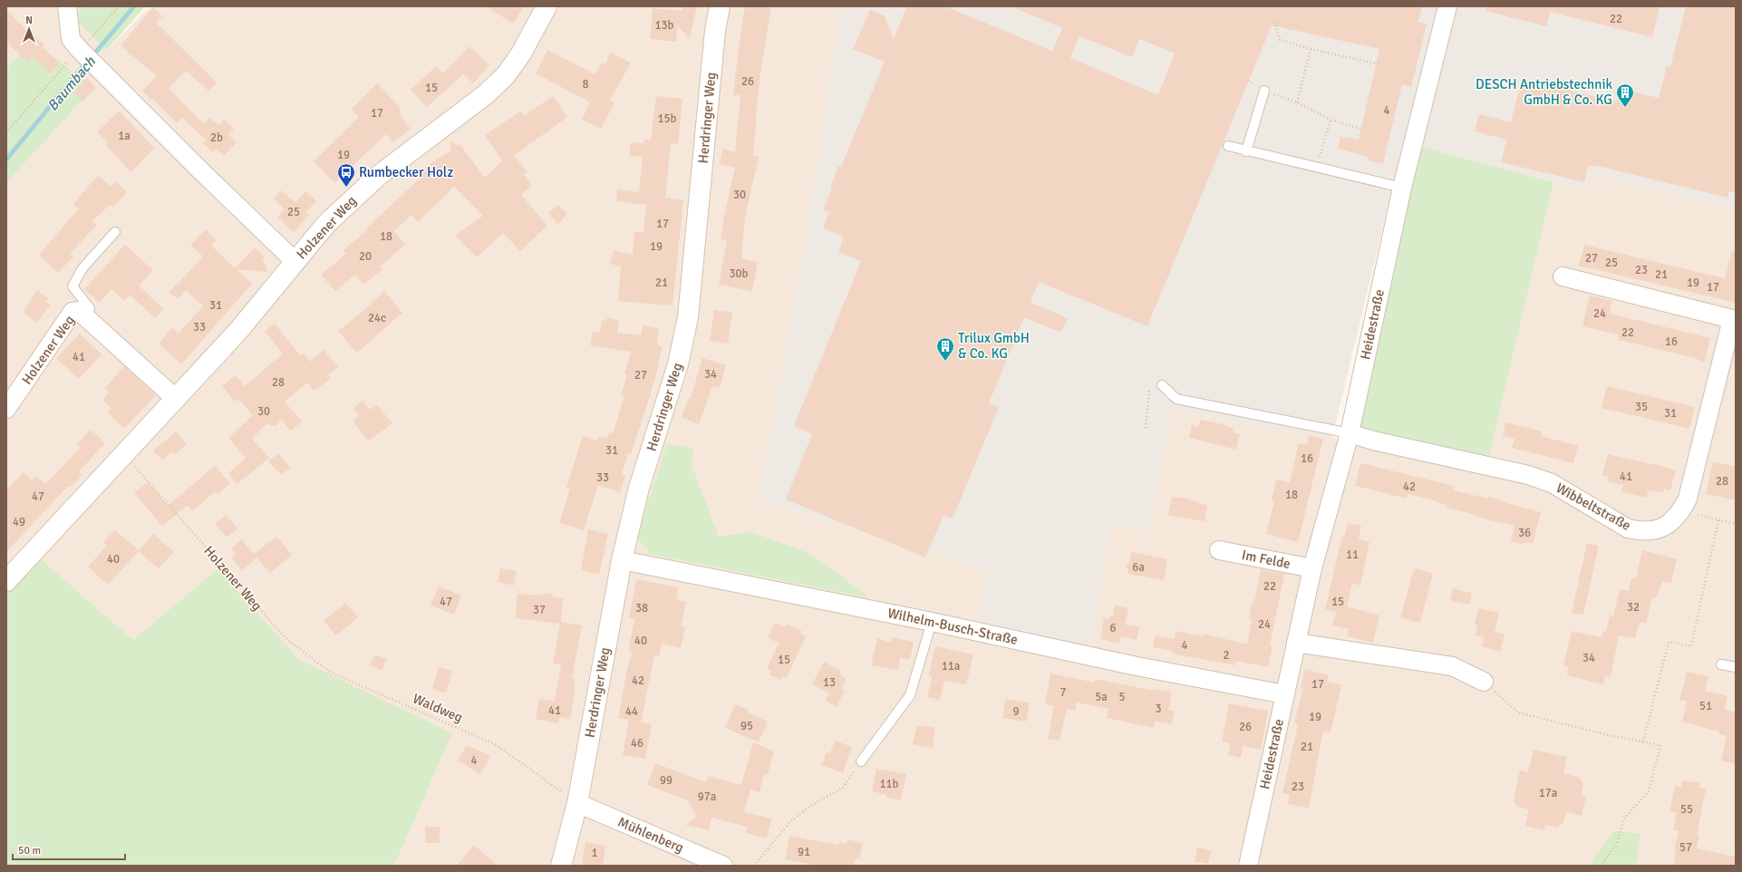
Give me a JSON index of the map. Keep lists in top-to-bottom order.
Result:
{
  "streets": {
    "main road": ["Herdringer Weg", "Holzener Weg"],
    "street": [
      "Heidestraße",
      "Wibbeltstraße",
      "Im Felde",
      "Wilhelm-Busch-Straße",
      "Mühlenberg"
    ],
    "path": ["Waldweg"]
  },
  "crossings": [
    ["Herdringer Weg", "Wilhelm-Busch-Straße"],
    ["Herdringer Weg", "Waldweg"],
    ["Herdringer Weg", "Mühlenberg"],
    ["Holzener Weg", "Waldweg"],
    ["Heidestraße", "Wibbeltstraße"],
    ["Heidestraße", "Im Felde"],
    ["Heidestraße", "Wilhelm-Busch-Straße"],
    ["Waldweg", "Mühlenberg"]
  ],
  "water": ["Baumbach"],
  "places": {
    "building": ["DESCH Antriebstechnik GmbH & Co. KG", "Trilux GmbH & Co. KG"],
    "bus stop": ["Rumbecker Holz"]
  },
  "house_numbers": [
    "22",
    "13b",
    "26",
    "8",
    "15",
    "4",
    "17",
    "15b",
    "1a",
    "2b",
    "19",
    "30",
    "25",
    "17",
    "18",
    "19",
    "20",
    "27",
    "25",
    "23",
    "30b",
    "21",
    "21",
    "19",
    "17",
    "31",
    "24",
    "24c",
    "33",
    "22",
    "16",
    "41",
    "34",
    "27",
    "28",
    "35",
    "30",
    "31",
    "31",
    "16",
    "41",
    "33",
    "28",
    "42",
    "18",
    "47",
    "49",
    "36",
    "11",
    "40",
    "6a",
    "22",
    "47",
    "15",
    "32",
    "38",
    "37",
    "24",
    "6",
    "40",
    "4",
    "2",
    "34",
    "15",
    "11a",
    "42",
    "13",
    "17",
    "7",
    "5a",
    "5",
    "51",
    "3",
    "41",
    "44",
    "9",
    "19",
    "95",
    "26",
    "46",
    "21",
    "4",
    "99",
    "11b",
    "23",
    "17a",
    "97a",
    "55",
    "57",
    "91",
    "1"
  ],
  "scale_bar": "50 m",
  "north": "top"
}
